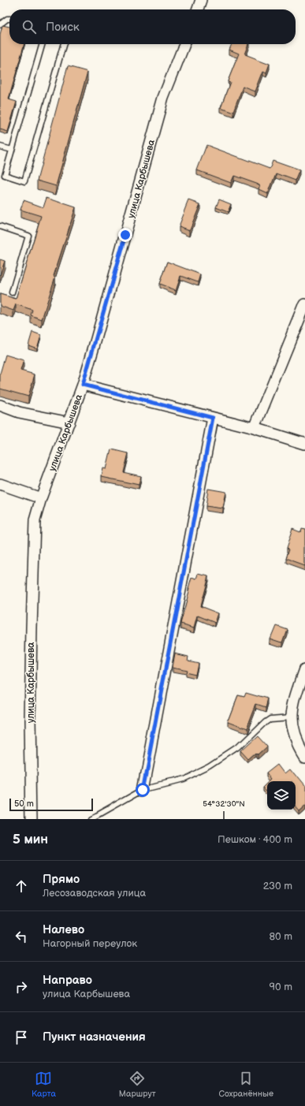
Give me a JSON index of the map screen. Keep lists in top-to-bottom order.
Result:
{
  "streets": {
    "street": ["улица Карбышева"]
  },
  "scale_bar": "50 m",
  "page": {
    "search": "Поиск",
    "scale": "50 m",
    "heading": ["5 мин", "Пешком · 400 m"],
    "list": [
      ["Прямо", "Лесозаводская улица", "230 m"],
      ["Налево", "Нагорный переулок", "80 m"],
      ["Направо", "улица Карбышева", "90 m"],
      "Пункт назначения"
    ],
    "nav": ["Карта", "Маршрут", "Сохранённые"]
  },
  "coordinates": ["54°32'30\"N"]
}
